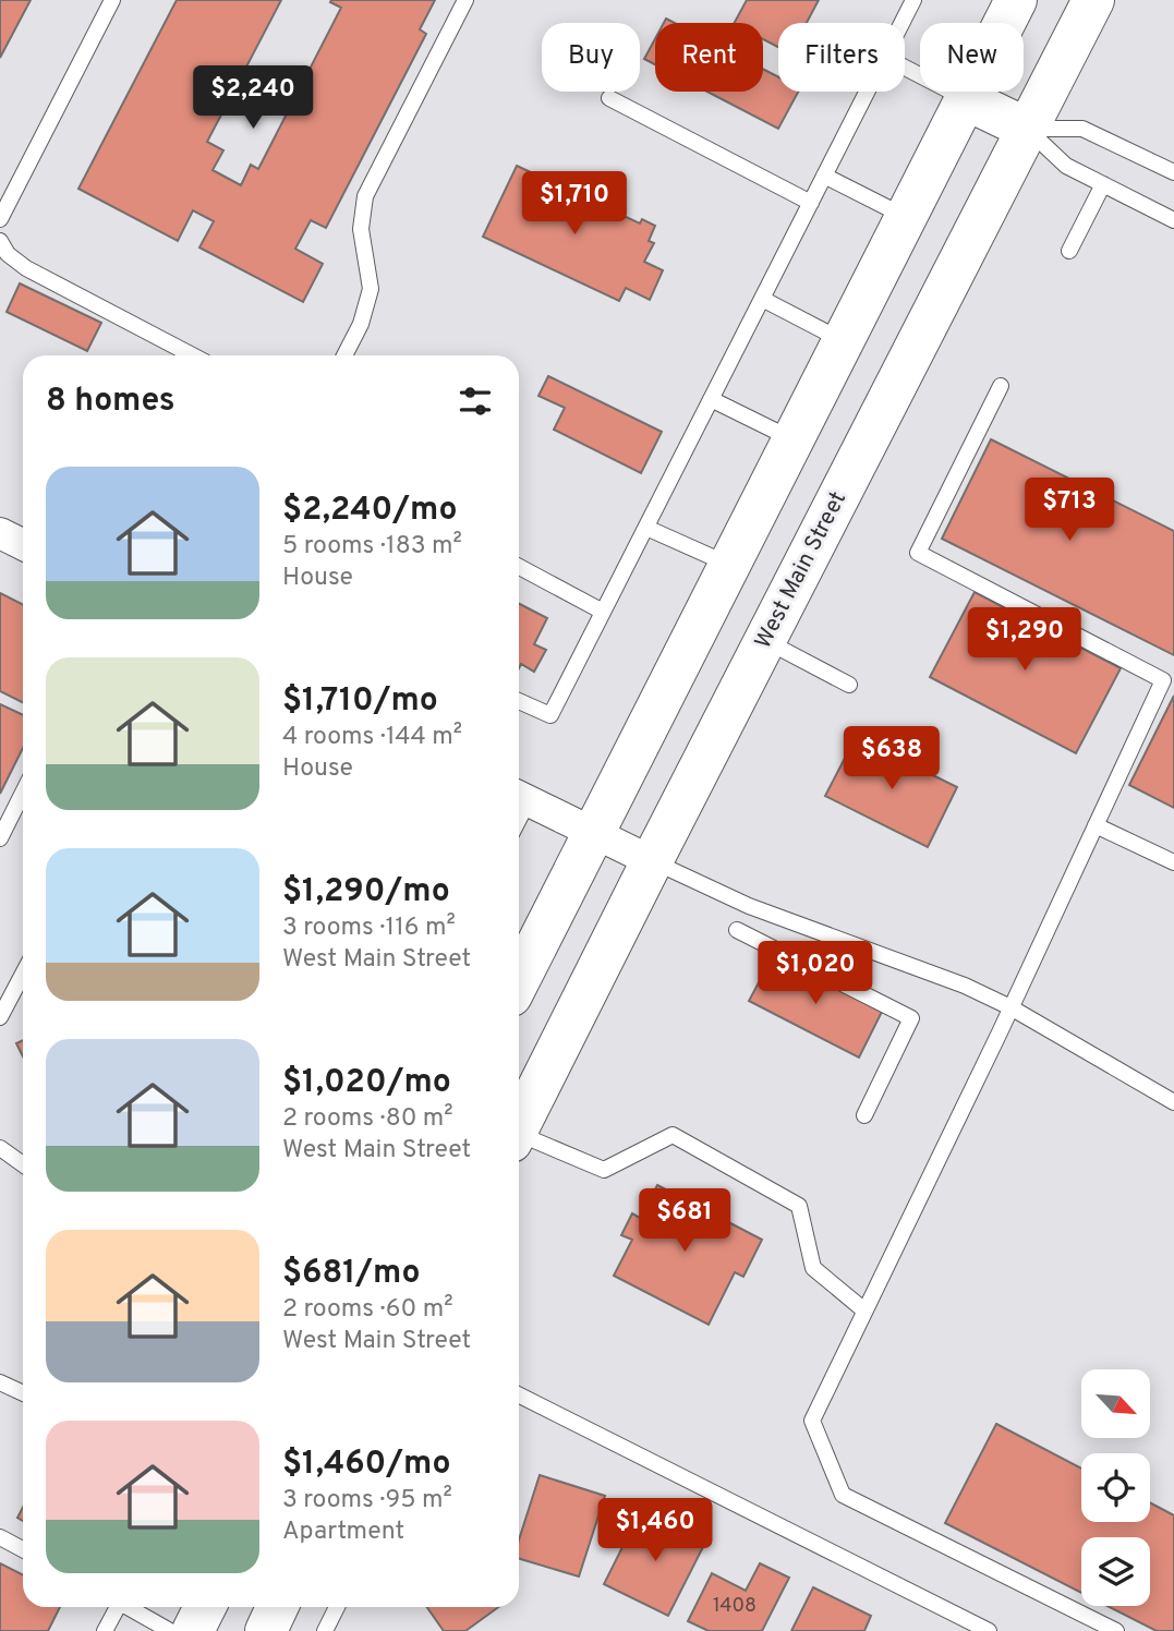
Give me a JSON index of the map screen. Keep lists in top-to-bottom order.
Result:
{
  "streets": {
    "main road": ["West Main Street"]
  },
  "house_numbers": ["1408"],
  "north": "bottom right",
  "page": {
    "chip": [
      "Buy",
      "Rent",
      "Filters",
      "New"
    ],
    "price": [
      "$2,240",
      "$1,710",
      "$713",
      "$1,290",
      "$638",
      "$1,020",
      "$681",
      "$1,460"
    ],
    "heading": "8 homes",
    "list": [
      {
        "name": "$2,240/mo",
        "note": "5 rooms · 183 m² · House"
      },
      {
        "name": "$1,710/mo",
        "note": "4 rooms · 144 m² · House"
      },
      {
        "name": "$1,290/mo",
        "note": "3 rooms · 116 m² · West Main Street"
      },
      {
        "name": "$1,020/mo",
        "note": "2 rooms · 80 m² · West Main Street"
      },
      {
        "name": "$681/mo",
        "note": "2 rooms · 60 m² · West Main Street"
      },
      {
        "name": "$1,460/mo",
        "note": "3 rooms · 95 m² · Apartment"
      }
    ]
  }
}
